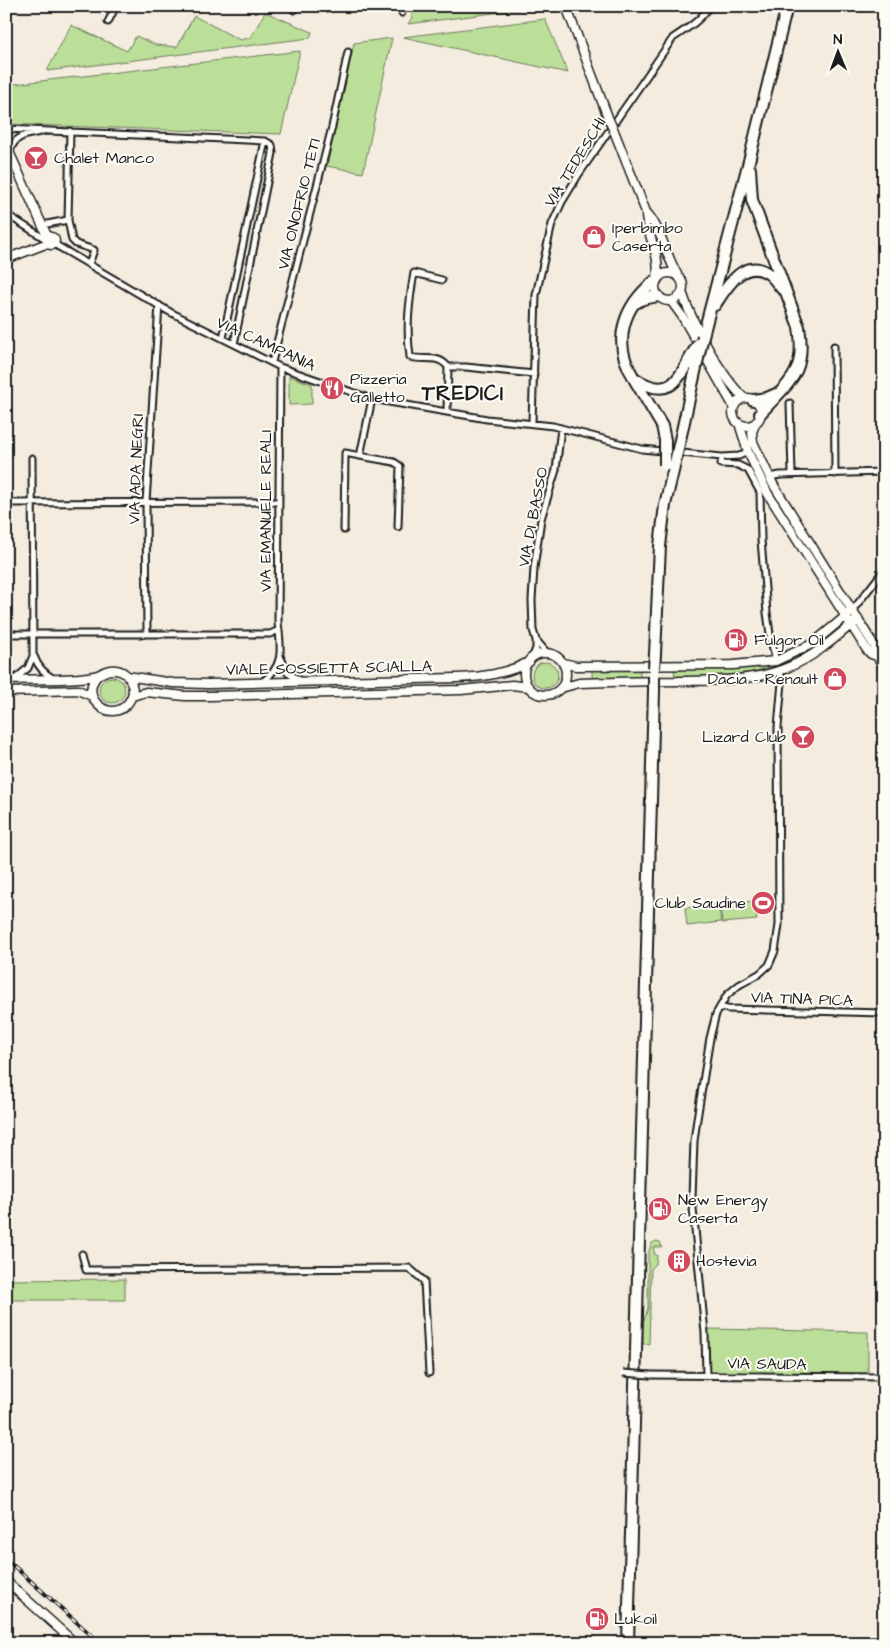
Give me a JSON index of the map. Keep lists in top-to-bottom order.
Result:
{
  "streets": {
    "street": [
      "VIA TEDESCHI",
      "VIA ONOFRIO TETI",
      "VIA CAMPANIA",
      "VIA ADA NEGRI",
      "VIA EMANUELE REALI",
      "VIA DI BASSO",
      "VIALE SOSSIETTA SCIALLA",
      "VIA TINA PICA",
      "VIA SAUDA"
    ]
  },
  "crossings": [
    ["VIA TEDESCHI", "VIA CAMPANIA"],
    ["VIA ONOFRIO TETI", "VIA CAMPANIA"],
    ["VIA CAMPANIA", "VIA ADA NEGRI"],
    ["VIA CAMPANIA", "VIA EMANUELE REALI"],
    ["VIA CAMPANIA", "VIA DI BASSO"],
    ["VIA EMANUELE REALI", "VIALE SOSSIETTA SCIALLA"],
    ["VIA DI BASSO", "VIALE SOSSIETTA SCIALLA"]
  ],
  "districts": ["TREDICI"],
  "places": {
    "bar": ["Chalet Manco", "Lizard Club"],
    "shop": ["Iperbimbo Caserta", "Dacia - Renault"],
    "restaurant": ["Pizzeria Galletto"],
    "fuel station": ["Fulgor Oil", "New Energy Caserta", "Lukoil"],
    "sports": ["Club Saudine"],
    "building": ["Hostevìa"]
  },
  "north": "top"
}
